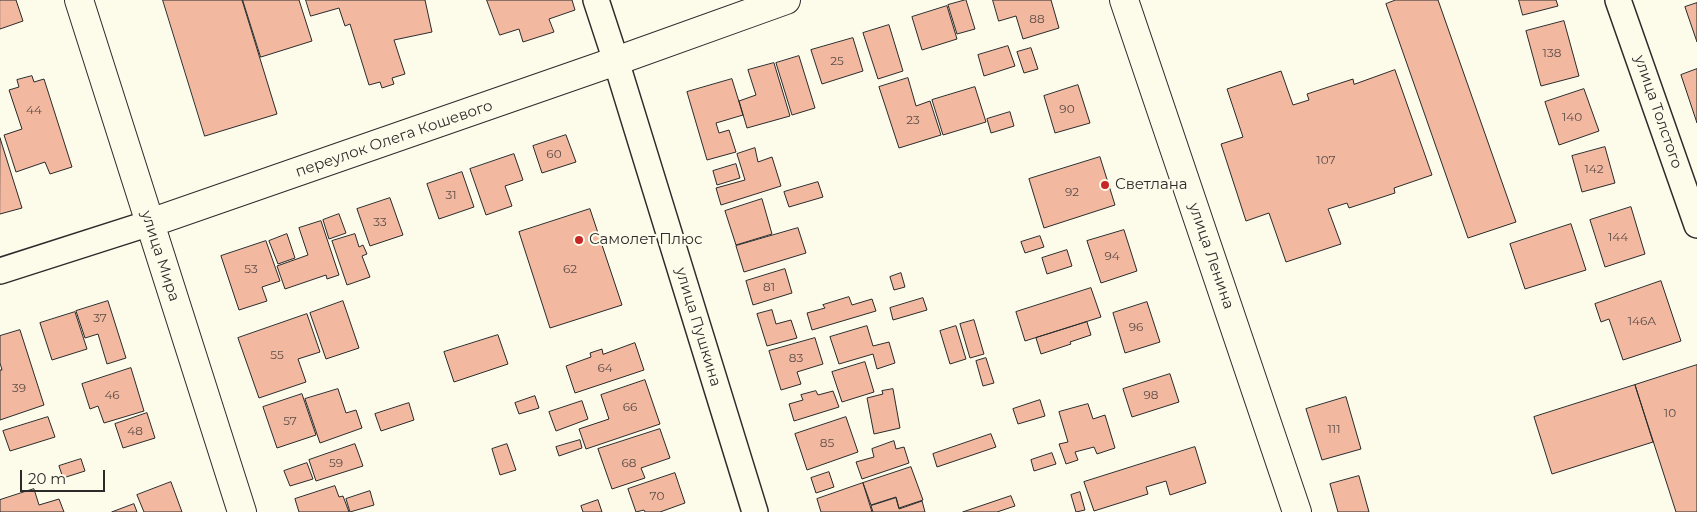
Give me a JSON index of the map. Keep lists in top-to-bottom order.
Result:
{
  "streets": {
    "street": [
      "улица Толстого",
      "переулок Олега Кошевого",
      "улица Мира",
      "улица Ленина",
      "улица Пушкина"
    ]
  },
  "crossings": [
    ["переулок Олега Кошевого", "улица Мира"],
    ["переулок Олега Кошевого", "улица Пушкина"]
  ],
  "places": ["Светлана", "Самолет Плюс"],
  "house_numbers": [
    "88",
    "138",
    "25",
    "90",
    "44",
    "140",
    "23",
    "60",
    "107",
    "142",
    "92",
    "31",
    "33",
    "144",
    "94",
    "53",
    "62",
    "81",
    "37",
    "146А",
    "96",
    "55",
    "83",
    "64",
    "39",
    "46",
    "98",
    "66",
    "10",
    "57",
    "111",
    "48",
    "85",
    "59",
    "68",
    "70"
  ],
  "scale_bar": "20 m"
}
